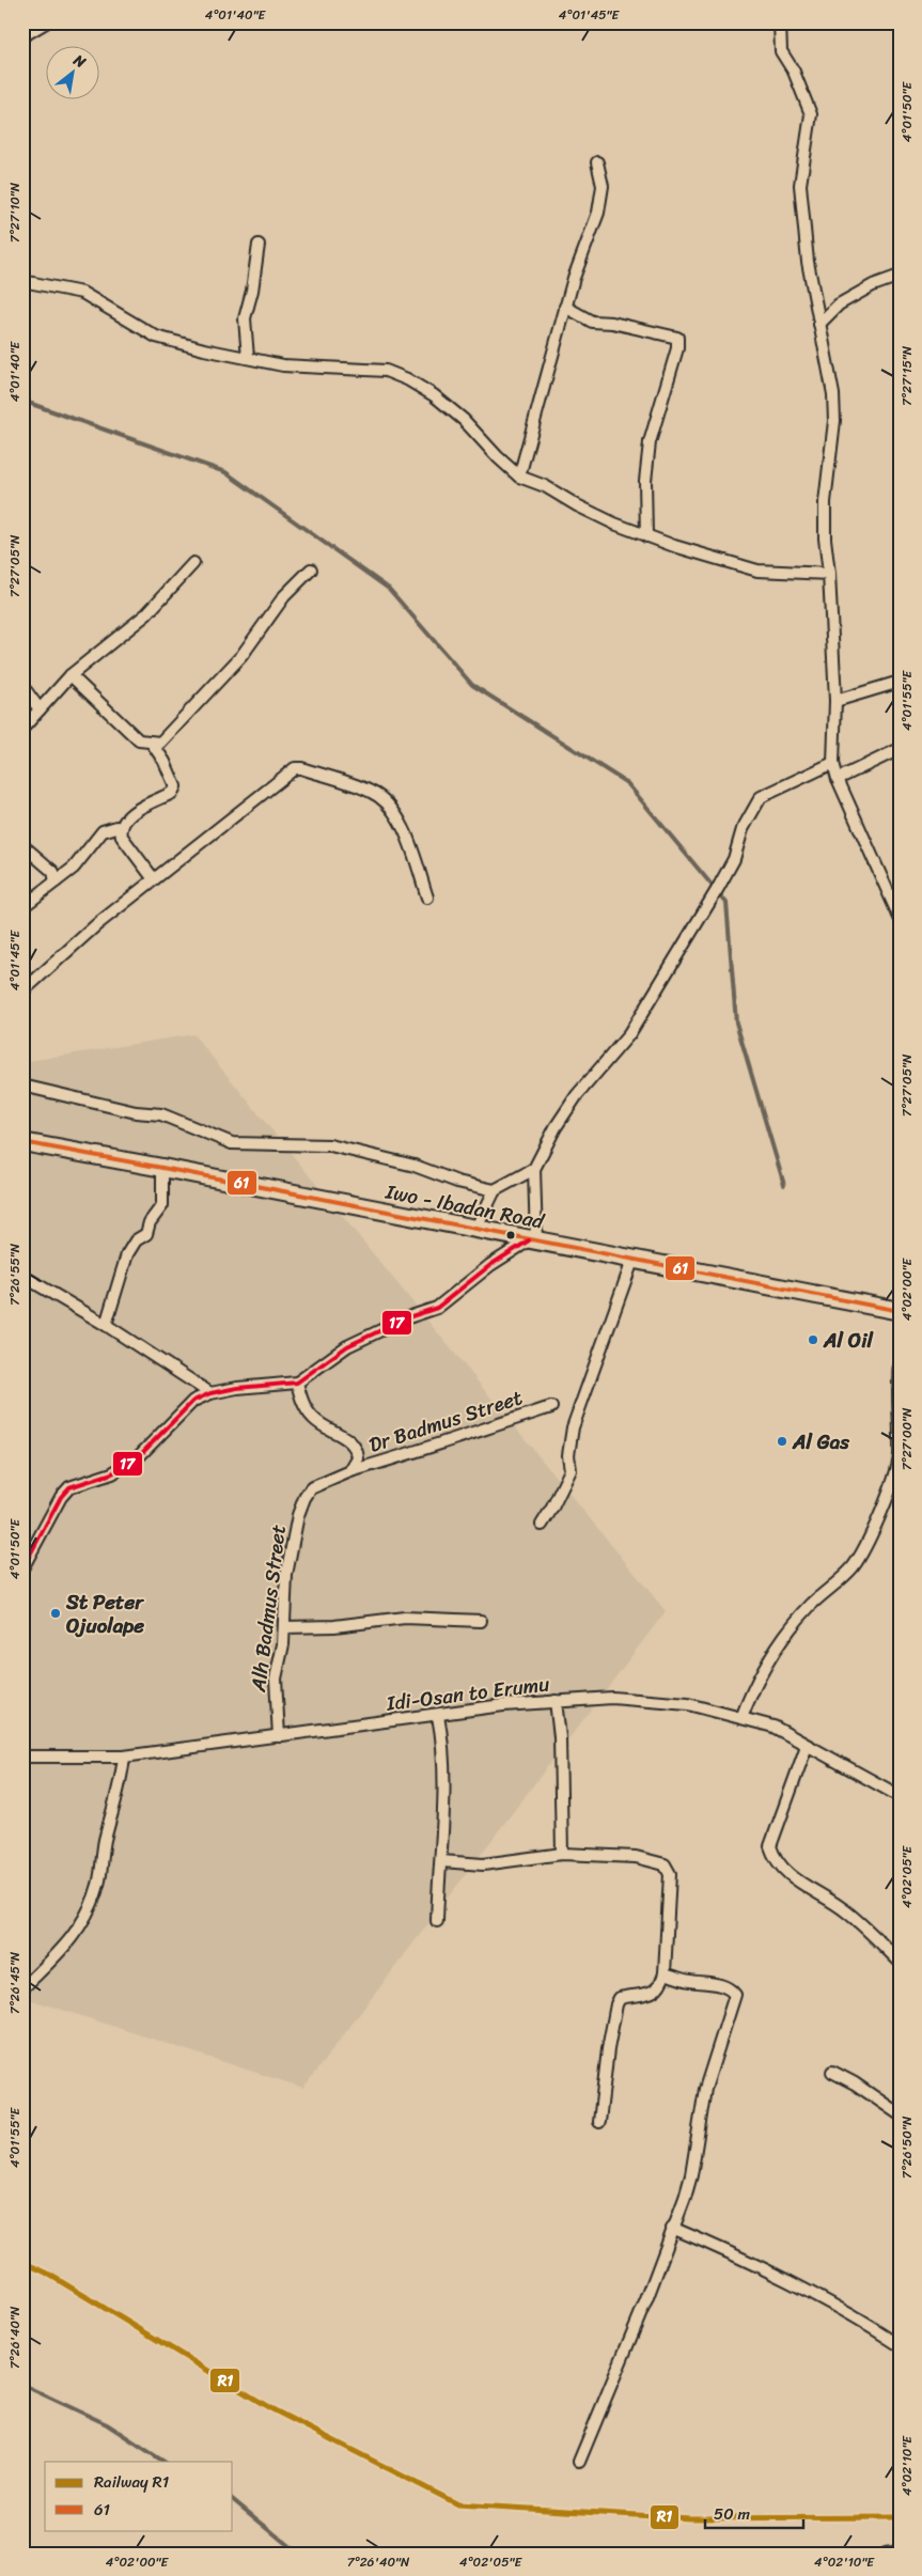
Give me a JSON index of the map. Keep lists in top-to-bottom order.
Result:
{
  "streets": {
    "main road": ["Iwo - Ibadan Road"],
    "street": ["Dr Badmus Street", "Alh Badmus Street", "Idi-Osan to Erumu"]
  },
  "crossings": [
    ["Dr Badmus Street", "Alh Badmus Street"],
    ["Alh Badmus Street", "Idi-Osan to Erumu"]
  ],
  "places": ["Al Oil", "Al Gas", "St Peter Ojuolape"],
  "lines": ["transit line 61", "transit line 17", "rail line R1"],
  "legend": ["Railway R1", "61"],
  "scale_bar": "50 m",
  "north": "top right",
  "coordinates": [
    "4°01'40\"E",
    "4°01'45\"E",
    "4°01'50\"E",
    "7°27'10\"N",
    "7°27'15\"N",
    "7°27'05\"N",
    "4°01'55\"E",
    "7°26'55\"N",
    "4°02'00\"E",
    "7°27'00\"N",
    "4°02'05\"E",
    "7°26'45\"N",
    "7°26'50\"N",
    "7°26'40\"N",
    "4°02'10\"E"
  ]
}
